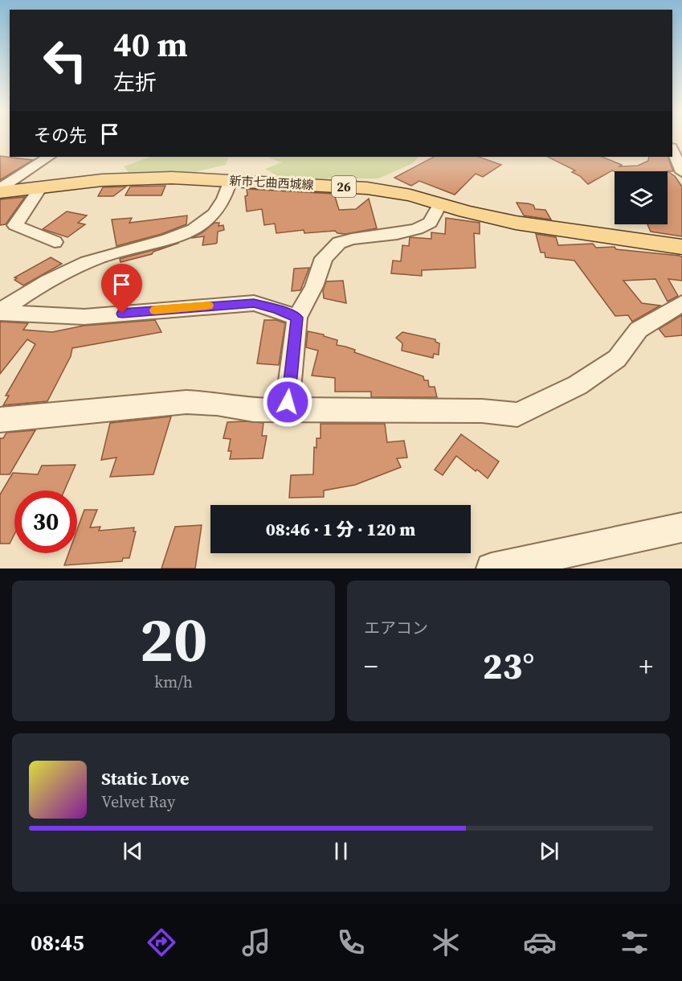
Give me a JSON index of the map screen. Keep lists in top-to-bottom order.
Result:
{
  "streets": {
    "main road": ["新市七曲西城線", "26"]
  },
  "page": {
    "turn": ["40 m", "左折"],
    "then": "その先",
    "limit": "30",
    "trip": "08:46 · 1 分 · 120 m",
    "tile": [
      ["20", "km/h"],
      "エアコン"
    ],
    "heat": ["−", "23°", "+"],
    "song": ["Static Love", "Velvet Ray"],
    "tabs": "08:45"
  }
}
